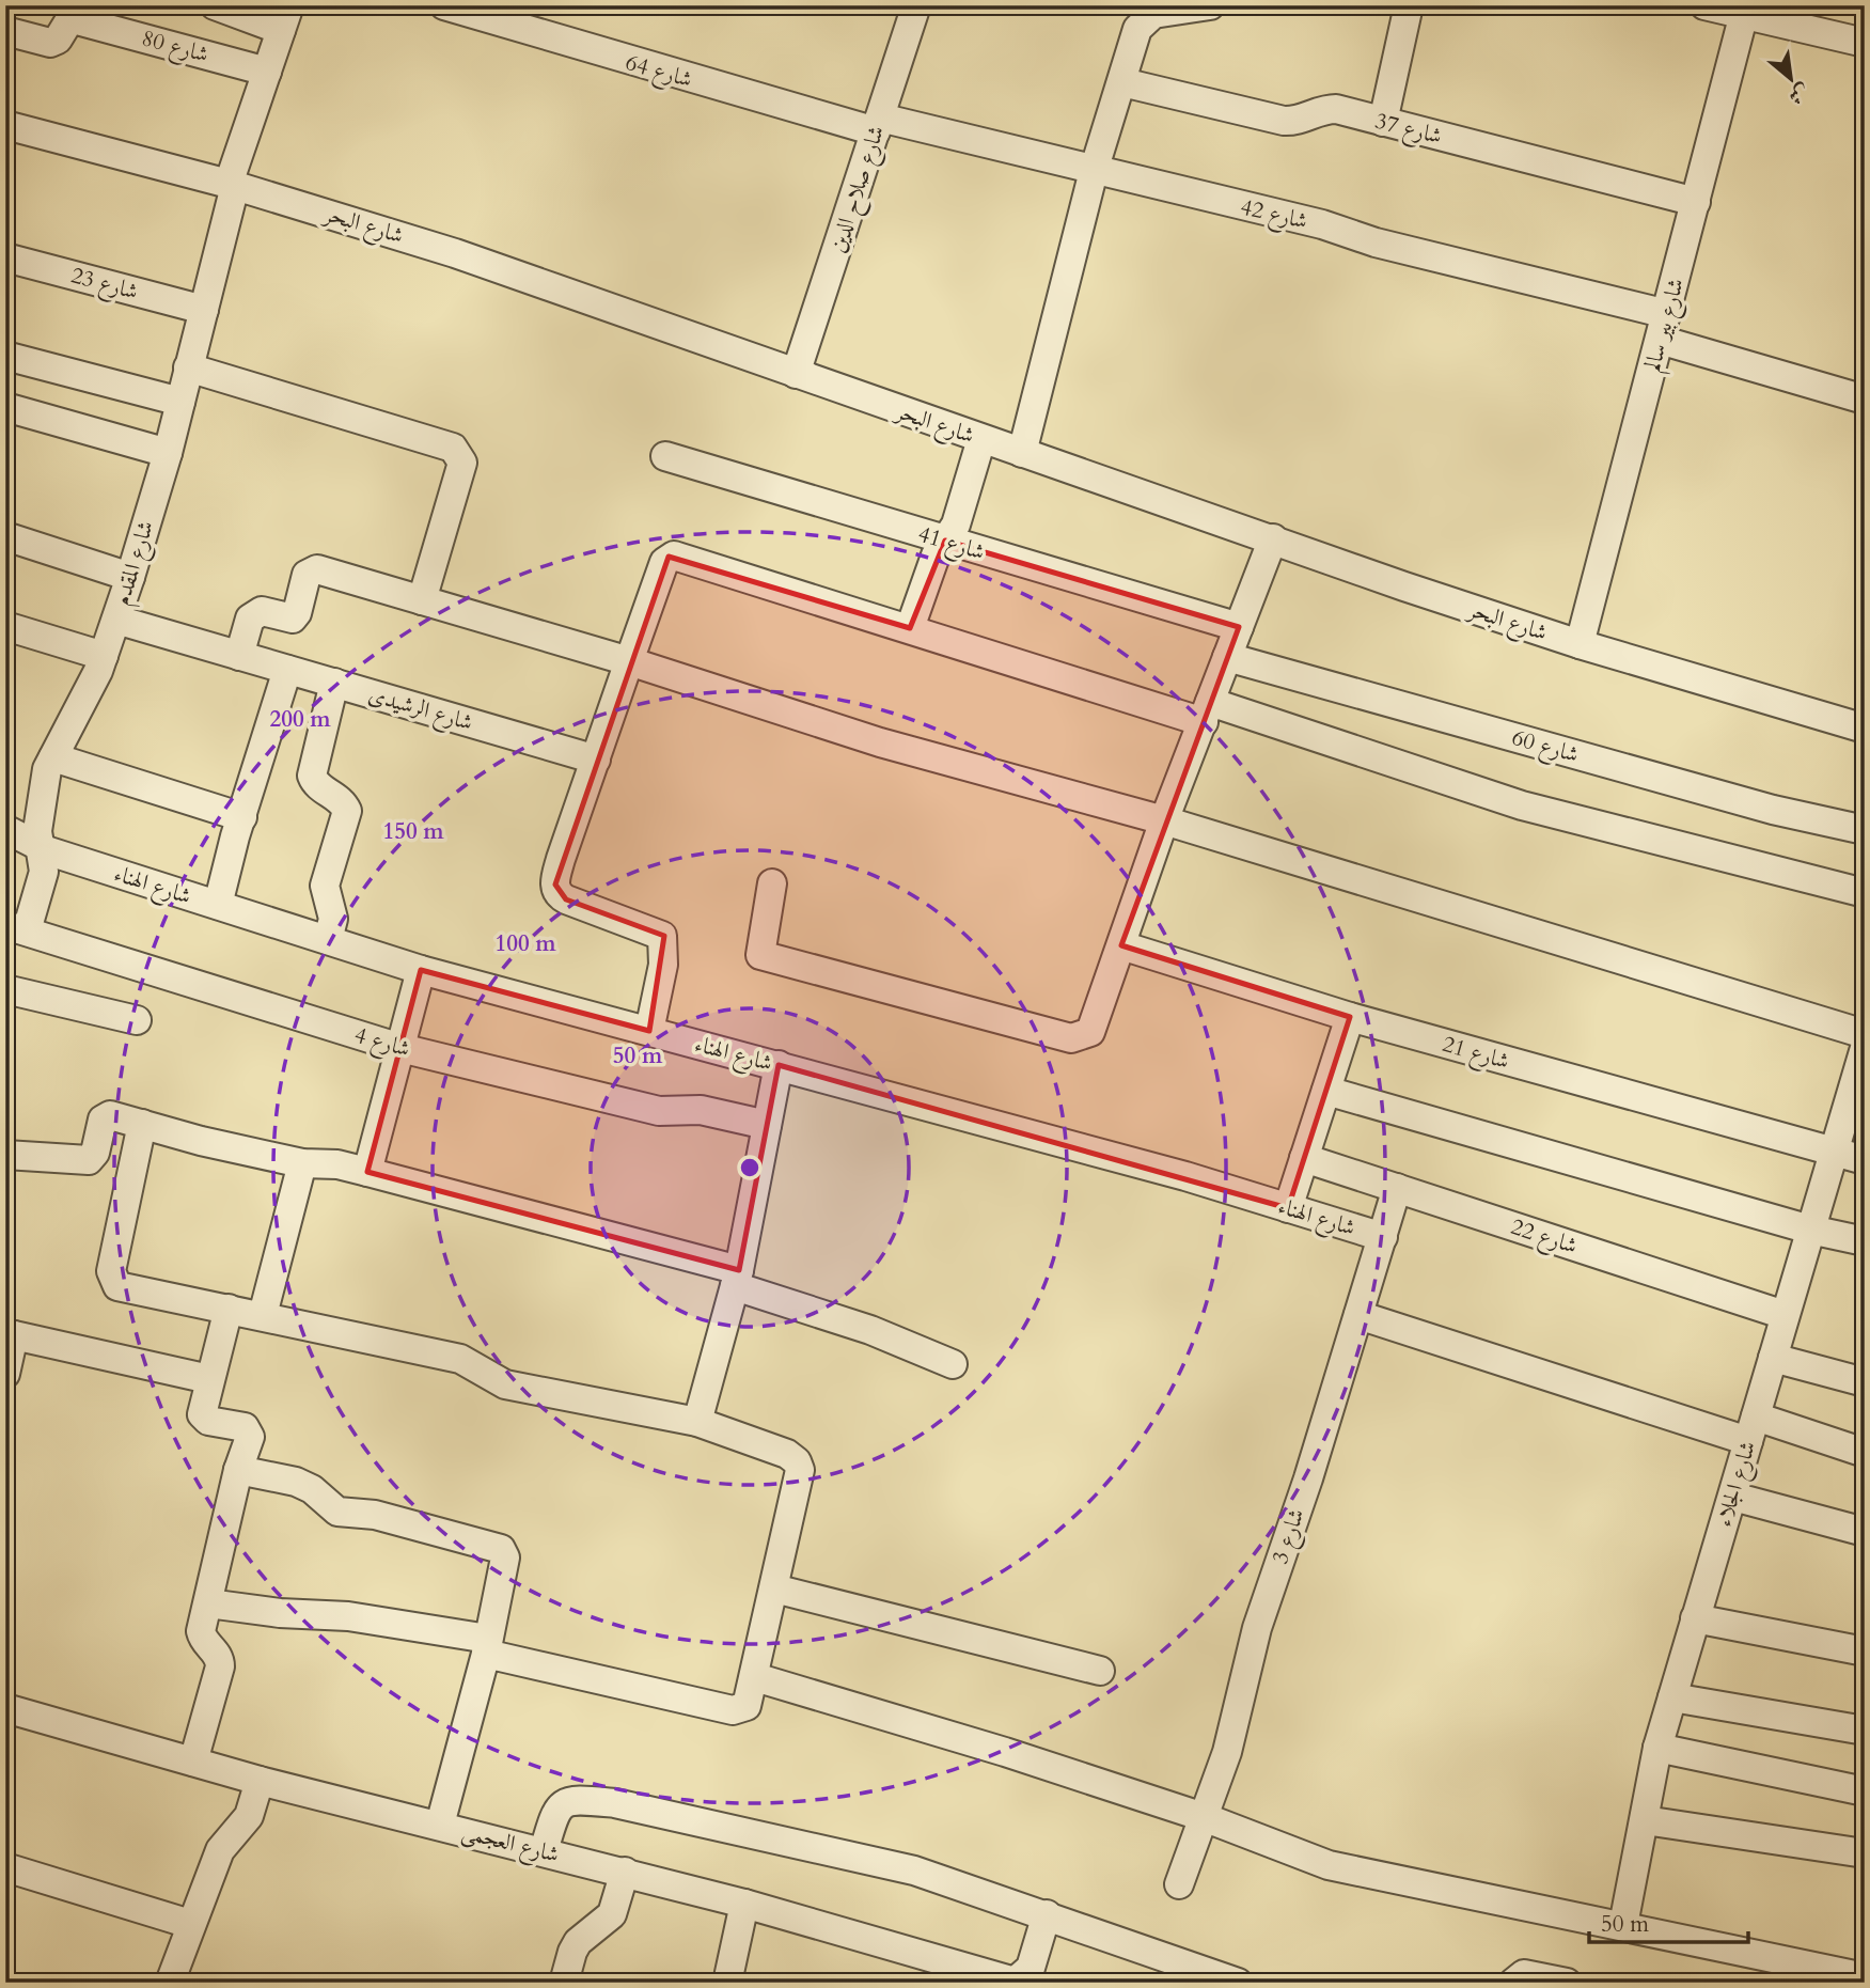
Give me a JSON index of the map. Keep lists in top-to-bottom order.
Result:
{
  "streets": {
    "street": [
      "شارع 80",
      "شارع 64",
      "شارع 37",
      "شارع صلاح الدين",
      "شارع 42",
      "شارع البحر",
      "شارع 23",
      "شارع بير سالم",
      "شارع 41",
      "شارع المقدم",
      "شارع الرشيدى",
      "شارع 60",
      "شارع الهناء",
      "شارع 4",
      "شارع 21",
      "شارع 22",
      "شارع الجلاء",
      "شارع 3",
      "شارع العجمى"
    ]
  },
  "crossings": [
    ["شارع 80", "شارع المقدم"],
    ["شارع 64", "شارع صلاح الدين"],
    ["شارع 64", "شارع 42"],
    ["شارع 37", "شارع بير سالم"],
    ["شارع صلاح الدين", "شارع 42"],
    ["شارع صلاح الدين", "شارع البحر"],
    ["شارع 42", "شارع بير سالم"],
    ["شارع البحر", "شارع بير سالم"],
    ["شارع البحر", "شارع المقدم"],
    ["شارع 23", "شارع المقدم"],
    ["شارع المقدم", "شارع الرشيدى"],
    ["شارع المقدم", "شارع الهناء"],
    ["شارع المقدم", "شارع 4"],
    ["شارع الهناء", "شارع 3"],
    ["شارع 21", "شارع الجلاء"],
    ["شارع 22", "شارع الجلاء"],
    ["شارع 22", "شارع 3"]
  ],
  "scale_bar": "50 m",
  "north": "bottom right",
  "rings": [
    "200 m",
    "150 m",
    "100 m",
    "50 m"
  ]
}
